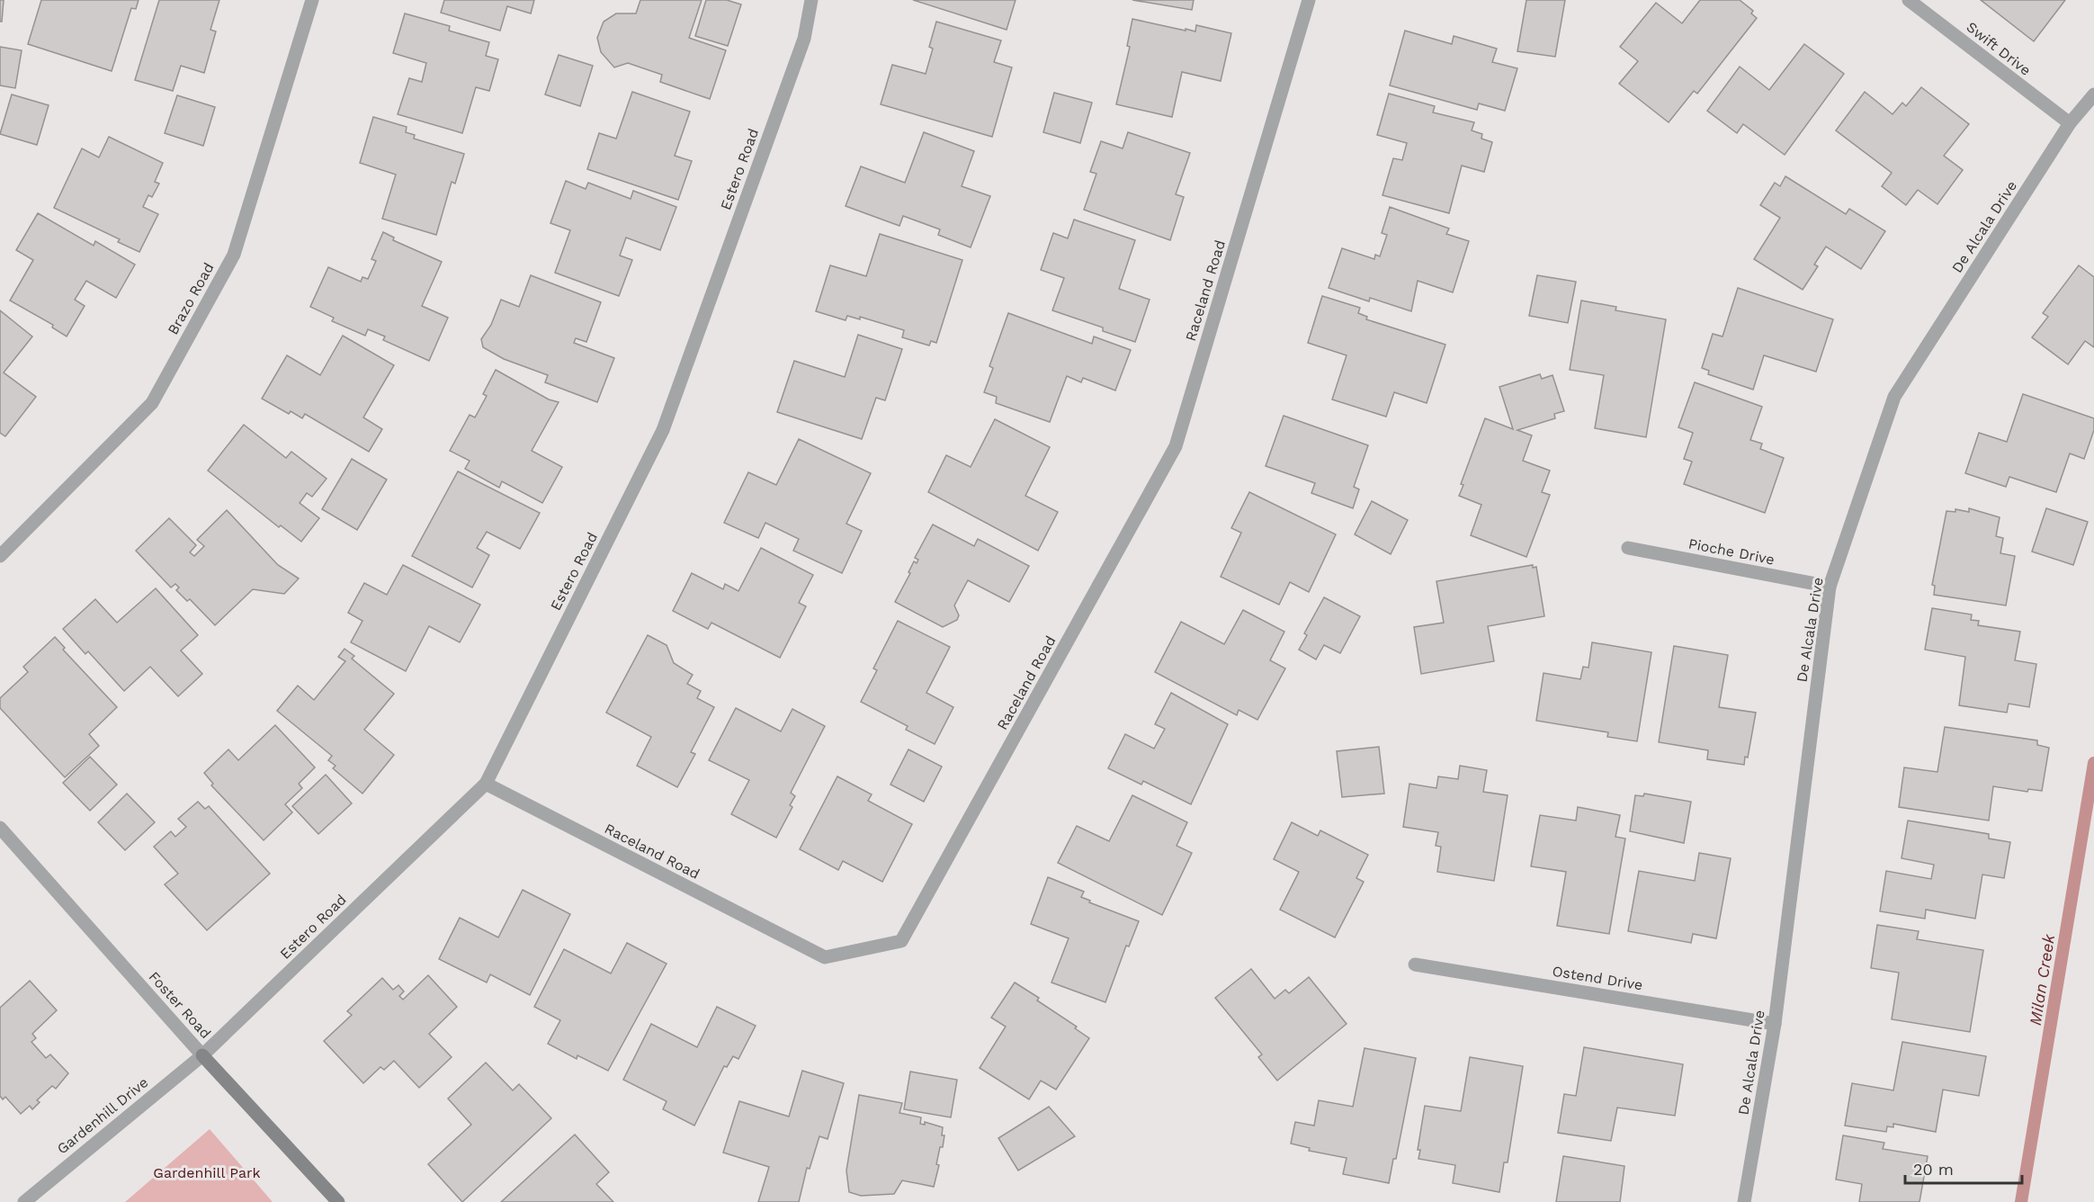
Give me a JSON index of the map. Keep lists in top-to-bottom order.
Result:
{
  "streets": {
    "street": [
      "Swift Drive",
      "Estero Road",
      "De Alcala Drive",
      "Raceland Road",
      "Brazo Road",
      "Pioche Drive",
      "Ostend Drive",
      "Foster Road",
      "Gardenhill Drive"
    ]
  },
  "crossings": [
    ["Swift Drive", "De Alcala Drive"],
    ["Estero Road", "Raceland Road"],
    ["Estero Road", "Foster Road"],
    ["Estero Road", "Gardenhill Drive"],
    ["De Alcala Drive", "Pioche Drive"],
    ["De Alcala Drive", "Ostend Drive"],
    ["Foster Road", "Gardenhill Drive"]
  ],
  "water": ["Milan Creek"],
  "parks": ["Gardenhill Park"],
  "scale_bar": "20 m"
}
